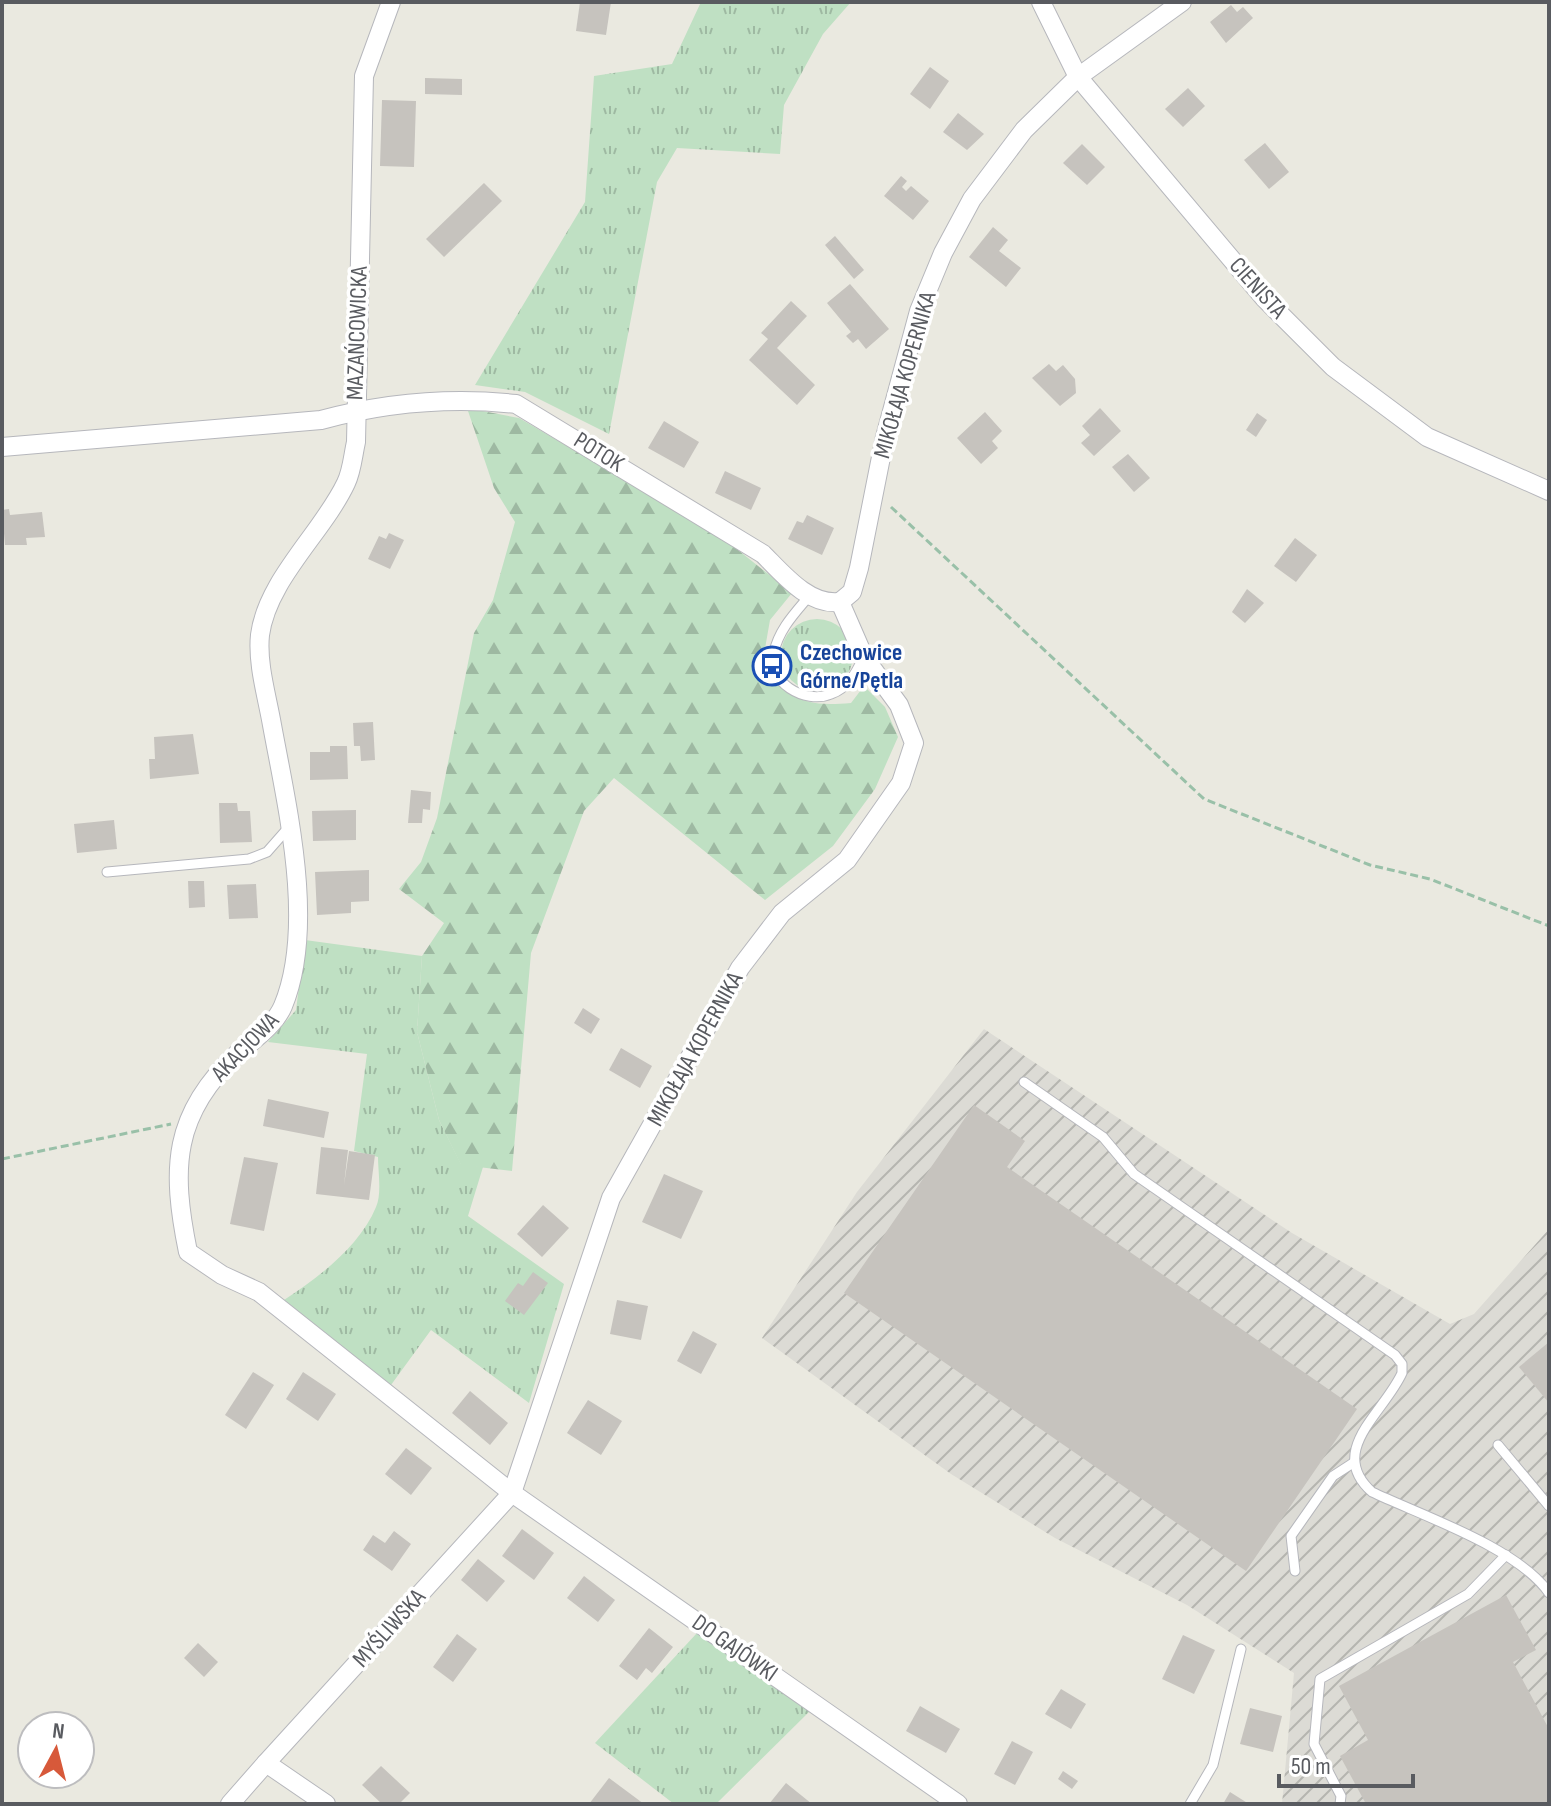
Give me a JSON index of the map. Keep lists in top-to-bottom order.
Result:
{
  "streets": {
    "street": [
      "CIENISTA",
      "MAZAŃCOWICKA",
      "MIKOŁAJA KOPERNIKA",
      "POTOK",
      "AKACJOWA",
      "MYŚLIWSKA",
      "DO GAJÓWKI"
    ]
  },
  "crossings": [
    ["CIENISTA", "MIKOŁAJA KOPERNIKA"],
    ["MAZAŃCOWICKA", "POTOK"],
    ["MAZAŃCOWICKA", "AKACJOWA"],
    ["MIKOŁAJA KOPERNIKA", "POTOK"],
    ["MIKOŁAJA KOPERNIKA", "AKACJOWA"],
    ["MIKOŁAJA KOPERNIKA", "MYŚLIWSKA"],
    ["MIKOŁAJA KOPERNIKA", "DO GAJÓWKI"],
    ["POTOK", "AKACJOWA"],
    ["AKACJOWA", "MYŚLIWSKA"],
    ["AKACJOWA", "DO GAJÓWKI"],
    ["MYŚLIWSKA", "DO GAJÓWKI"]
  ],
  "places": {
    "bus stop": ["Czechowice Górne/Pętla"]
  },
  "scale_bar": "50 m",
  "north": "top"
}
